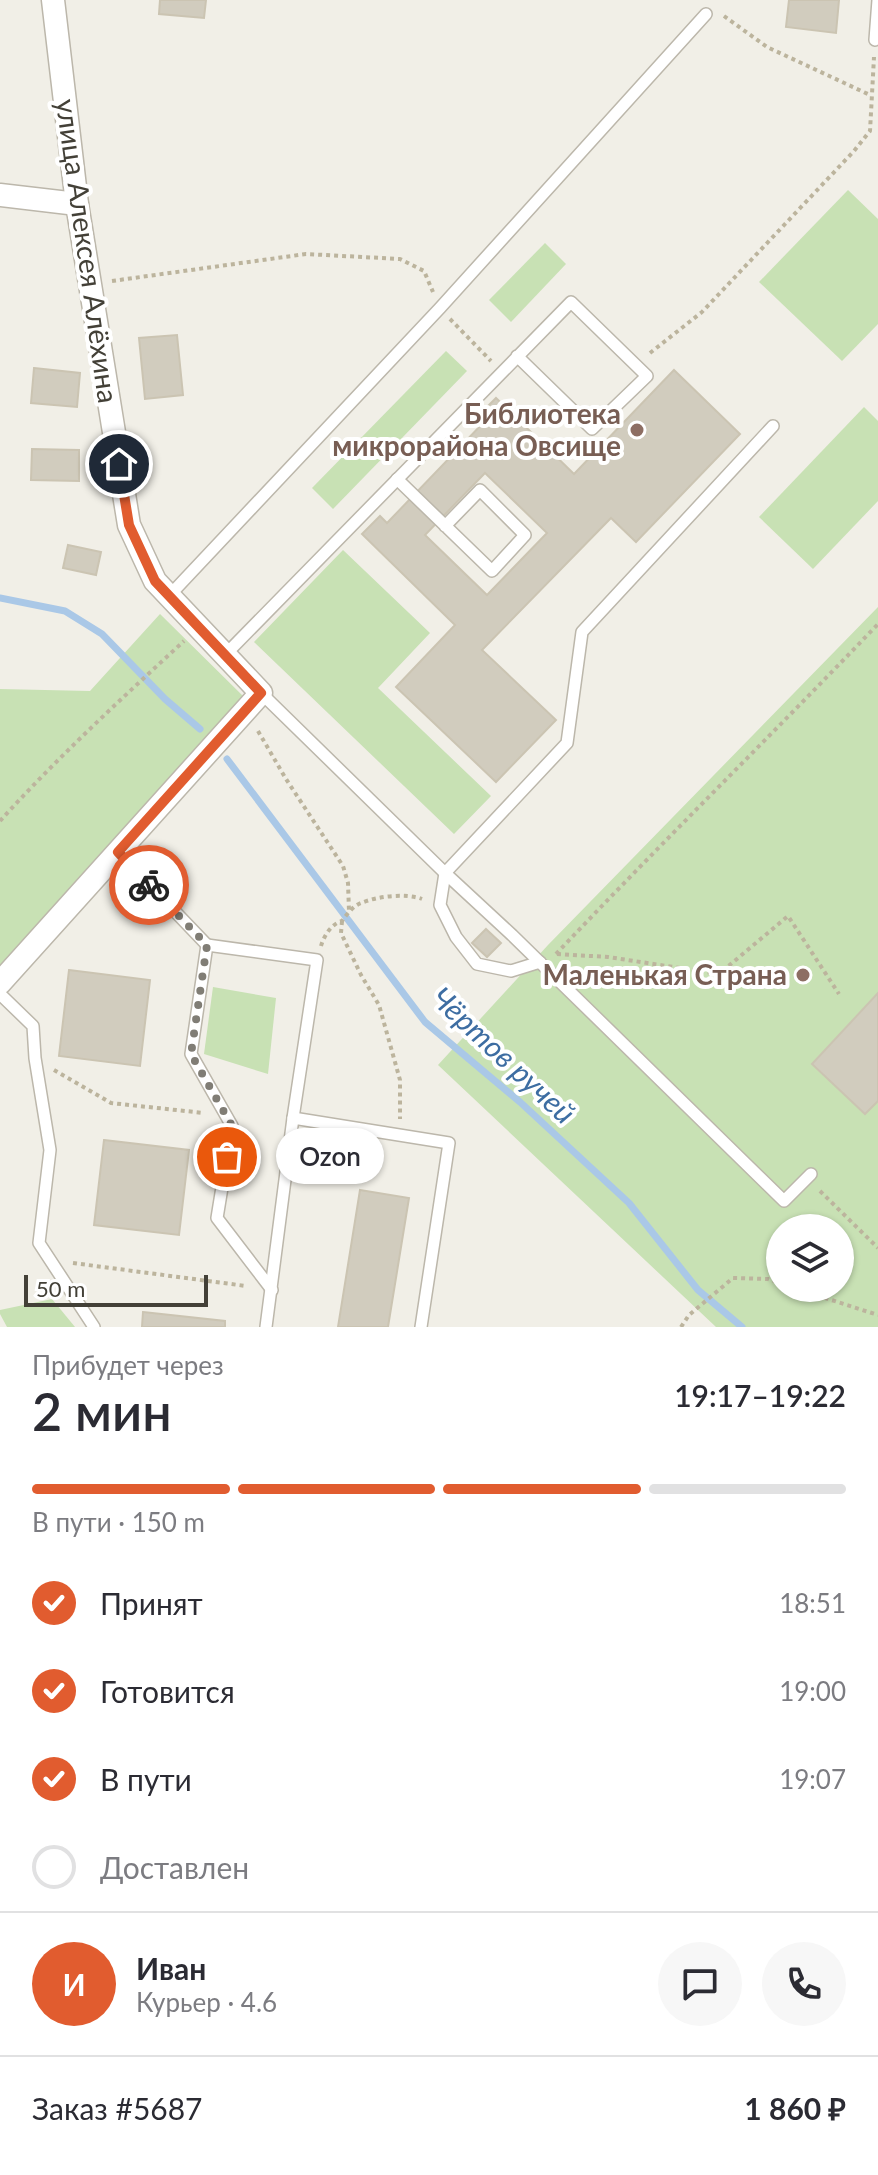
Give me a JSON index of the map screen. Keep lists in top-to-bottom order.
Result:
{
  "streets": {
    "street": ["улица Алексея Алёхина"]
  },
  "water": ["Чёртов ручей"],
  "places": ["Библиотека микрорайона Овсище", "Маленькая Страна", "Ozon"],
  "scale_bar": "50 m",
  "page": {
    "bubble": "Ozon",
    "scale": "50 m",
    "heading": ["2 мин", "Прибудет через", "19:17–19:22"],
    "panel": [
      "Иван",
      "Курьер · 4.6",
      "Заказ #5687",
      "1 860 ₽"
    ],
    "bar": "В пути · 150 m",
    "list": [
      ["Принят", "18:51"],
      ["Готовится", "19:00"],
      ["В пути", "19:07"],
      "Доставлен"
    ],
    "round": "И"
  }
}
